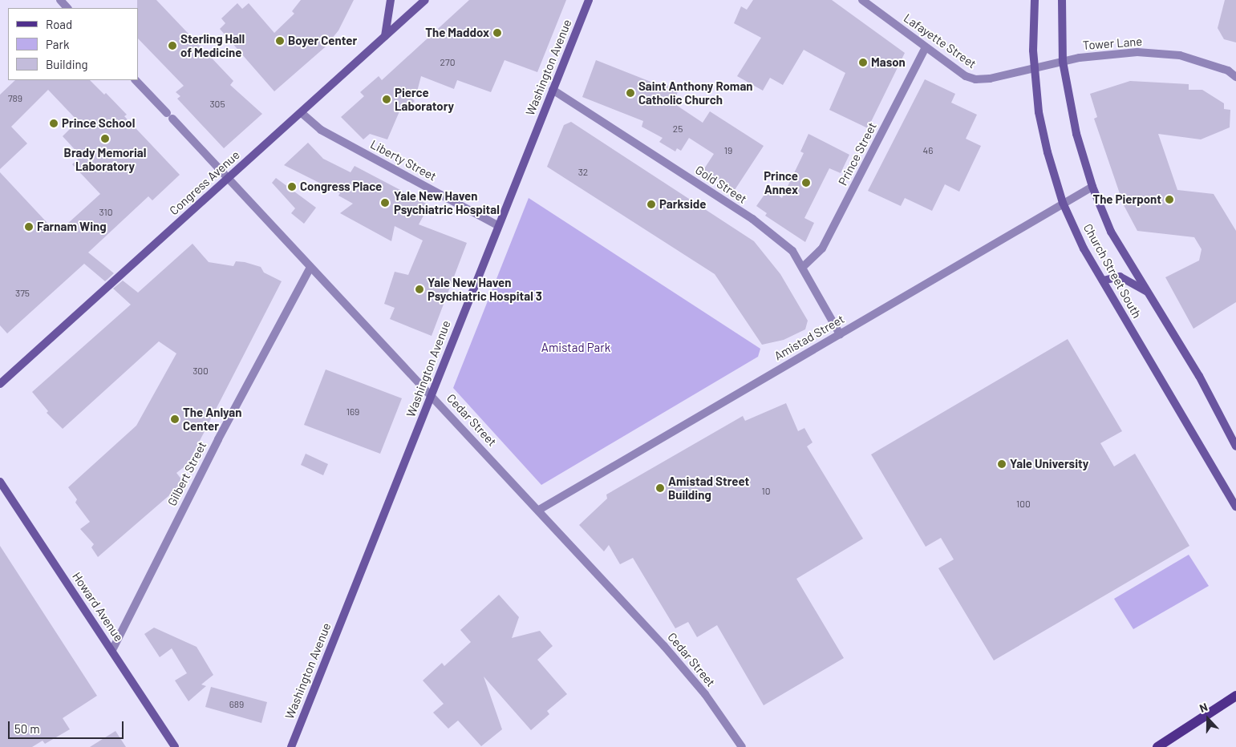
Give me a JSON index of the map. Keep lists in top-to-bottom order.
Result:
{
  "streets": {
    "main road": [
      "Washington Avenue",
      "Congress Avenue",
      "Church Street South",
      "Howard Avenue"
    ],
    "street": [
      "Lafayette Street",
      "Tower Lane",
      "Prince Street",
      "Liberty Street",
      "Gold Street",
      "Amistad Street",
      "Cedar Street",
      "Gilbert Street"
    ]
  },
  "crossings": [
    ["Lafayette Street", "Tower Lane"],
    ["Lafayette Street", "Prince Street"],
    ["Lafayette Street", "Church Street South"],
    ["Tower Lane", "Church Street South"],
    ["Washington Avenue", "Liberty Street"],
    ["Washington Avenue", "Gold Street"],
    ["Washington Avenue", "Cedar Street"],
    ["Prince Street", "Gold Street"],
    ["Liberty Street", "Congress Avenue"],
    ["Congress Avenue", "Cedar Street"],
    ["Gold Street", "Amistad Street"],
    ["Church Street South", "Amistad Street"],
    ["Amistad Street", "Cedar Street"],
    ["Cedar Street", "Gilbert Street"],
    ["Gilbert Street", "Howard Avenue"]
  ],
  "parks": ["Amistad Park"],
  "places": [
    "The Maddox",
    "Boyer Center",
    "Sterling Hall of Medicine",
    "Mason",
    "Saint Anthony Roman Catholic Church",
    "Pierce Laboratory",
    "Prince School",
    "Brady Memorial Laboratory",
    "Prince Annex",
    "Congress Place",
    "The Pierpont",
    "Yale New Haven Psychiatric Hospital",
    "Parkside",
    "Farnam Wing",
    "Yale New Haven Psychiatric Hospital 3",
    "The Anlyan Center",
    "Yale University",
    "Amistad Street Building"
  ],
  "house_numbers": [
    "270",
    "789",
    "305",
    "25",
    "19",
    "46",
    "32",
    "310",
    "375",
    "300",
    "169",
    "10",
    "100",
    "689"
  ],
  "legend": ["Road", "Park", "Building"],
  "scale_bar": "50 m",
  "north": "top"
}
